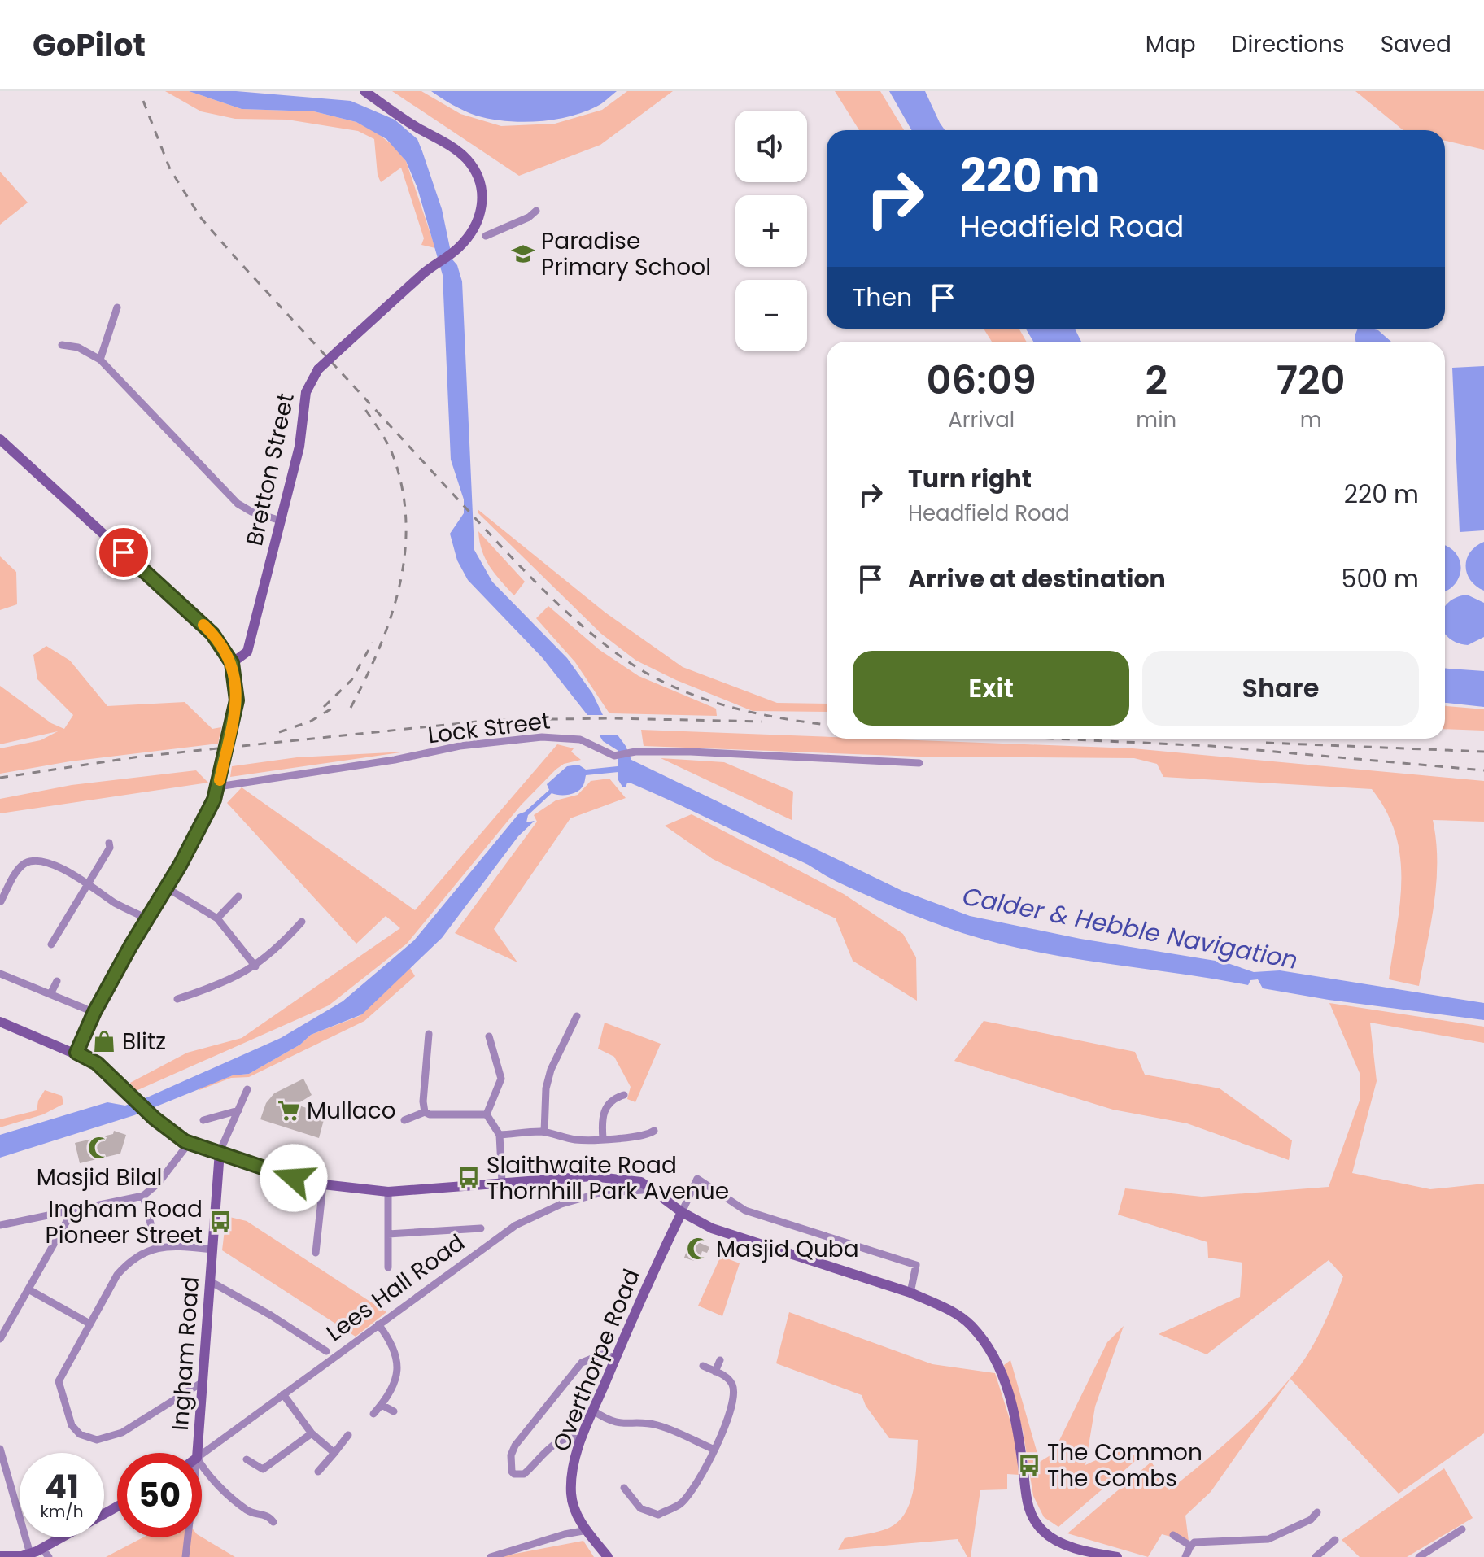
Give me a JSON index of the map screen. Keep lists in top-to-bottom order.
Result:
{
  "streets": {
    "street": [
      "Bretton Street",
      "Lock Street",
      "Lees Hall Road",
      "Ingham Road",
      "Overthorpe Road"
    ]
  },
  "water": ["Calder & Hebble Navigation"],
  "places": {
    "school or university": ["Paradise Primary School"],
    "shop": ["Blitz"],
    "supermarket": ["Mullaco"],
    "mosque": ["Masjid Bilal", "Masjid Quba"],
    "bus stop": ["Slaithwaite Road Thornhill Park Avenue", "Ingham Road Pioneer Street", "The Common The Combs"]
  },
  "page": {
    "header": "GoPilot",
    "nav": ["Map", "Directions", "Saved"],
    "map_buttons": ["+", "−"],
    "turn": ["220 m", "Headfield Road"],
    "then": "Then",
    "eta": [
      "06:09",
      "Arrival",
      "2",
      "min",
      "720",
      "m"
    ],
    "list": [
      {
        "name": "Turn right",
        "note": "Headfield Road",
        "value": "220 m"
      },
      {
        "name": "Arrive at destination",
        "value": "500 m"
      }
    ],
    "buttons": ["Exit", "Share"],
    "speed": "41 km/h",
    "limit": "50"
  }
}
